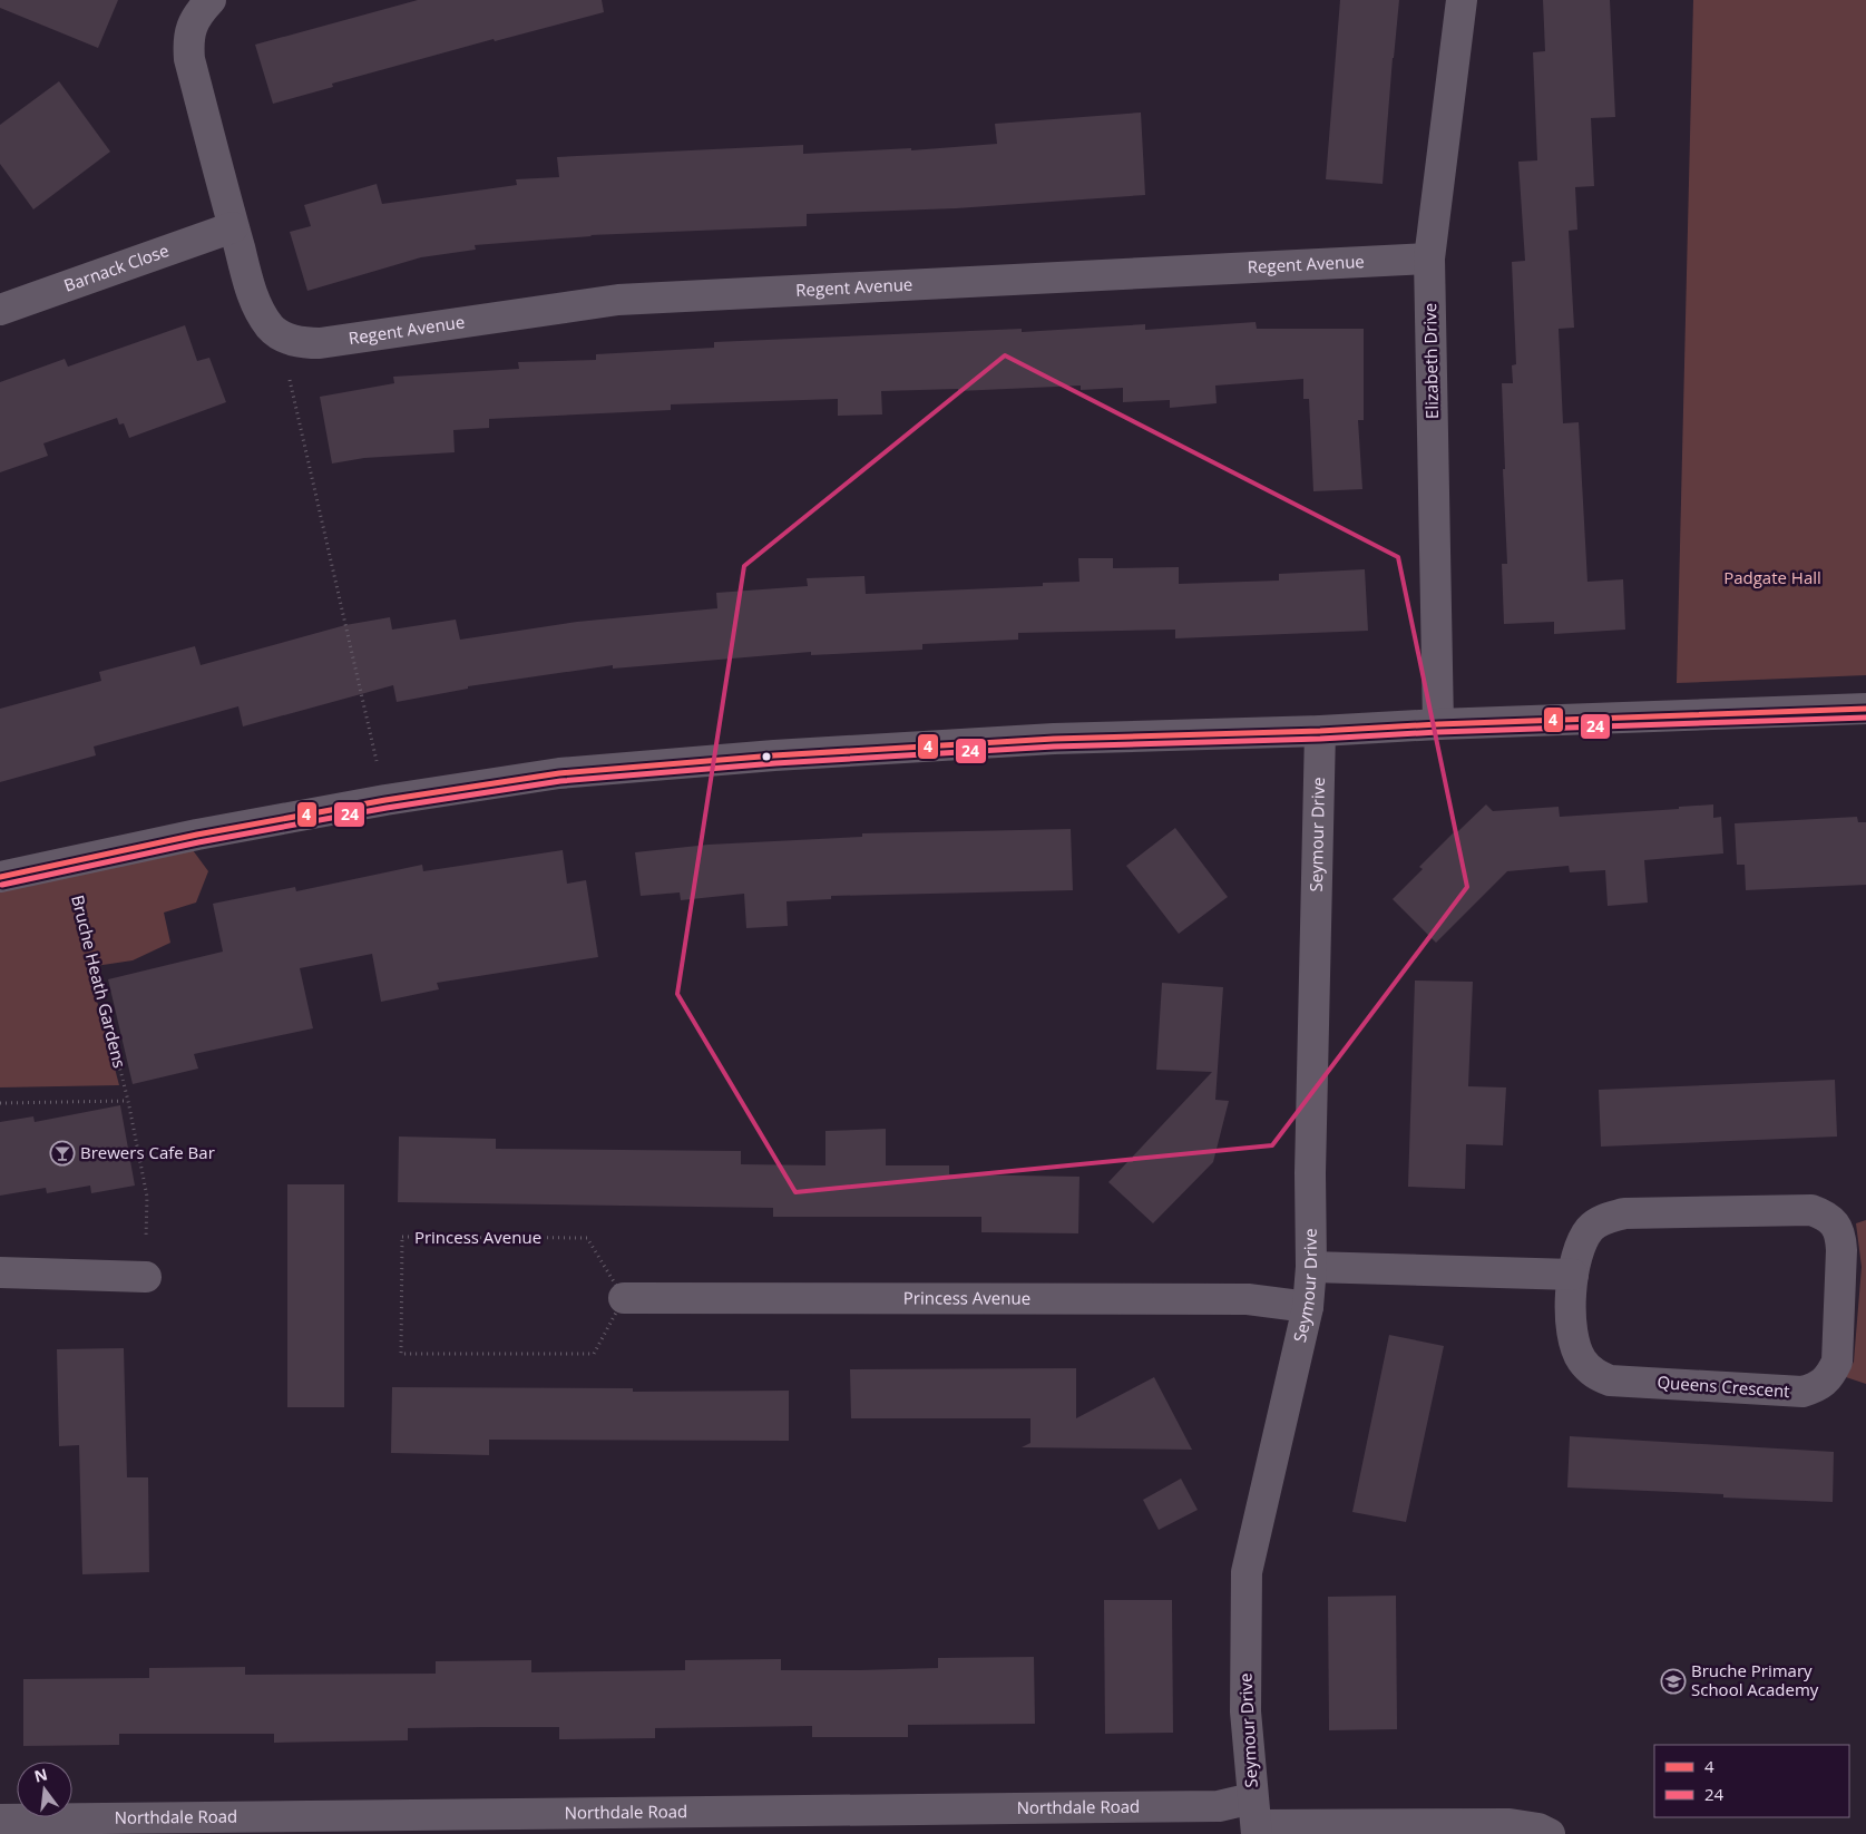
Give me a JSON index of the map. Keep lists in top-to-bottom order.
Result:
{
  "streets": {
    "street": [
      "Regent Avenue",
      "Barnack Close",
      "Elizabeth Drive",
      "Seymour Drive",
      "Princess Avenue",
      "Queens Crescent",
      "Northdale Road"
    ],
    "path": ["Bruche Heath Gardens"]
  },
  "crossings": [
    ["Regent Avenue", "Elizabeth Drive"],
    ["Seymour Drive", "Princess Avenue"],
    ["Seymour Drive", "Northdale Road"]
  ],
  "parks": ["Padgate Hall"],
  "places": {
    "bar": ["Brewers Cafe Bar"],
    "school or university": ["Bruche Primary School Academy"]
  },
  "lines": ["transit line 4", "transit line 24"],
  "legend": ["4", "24"],
  "north": "top"
}
